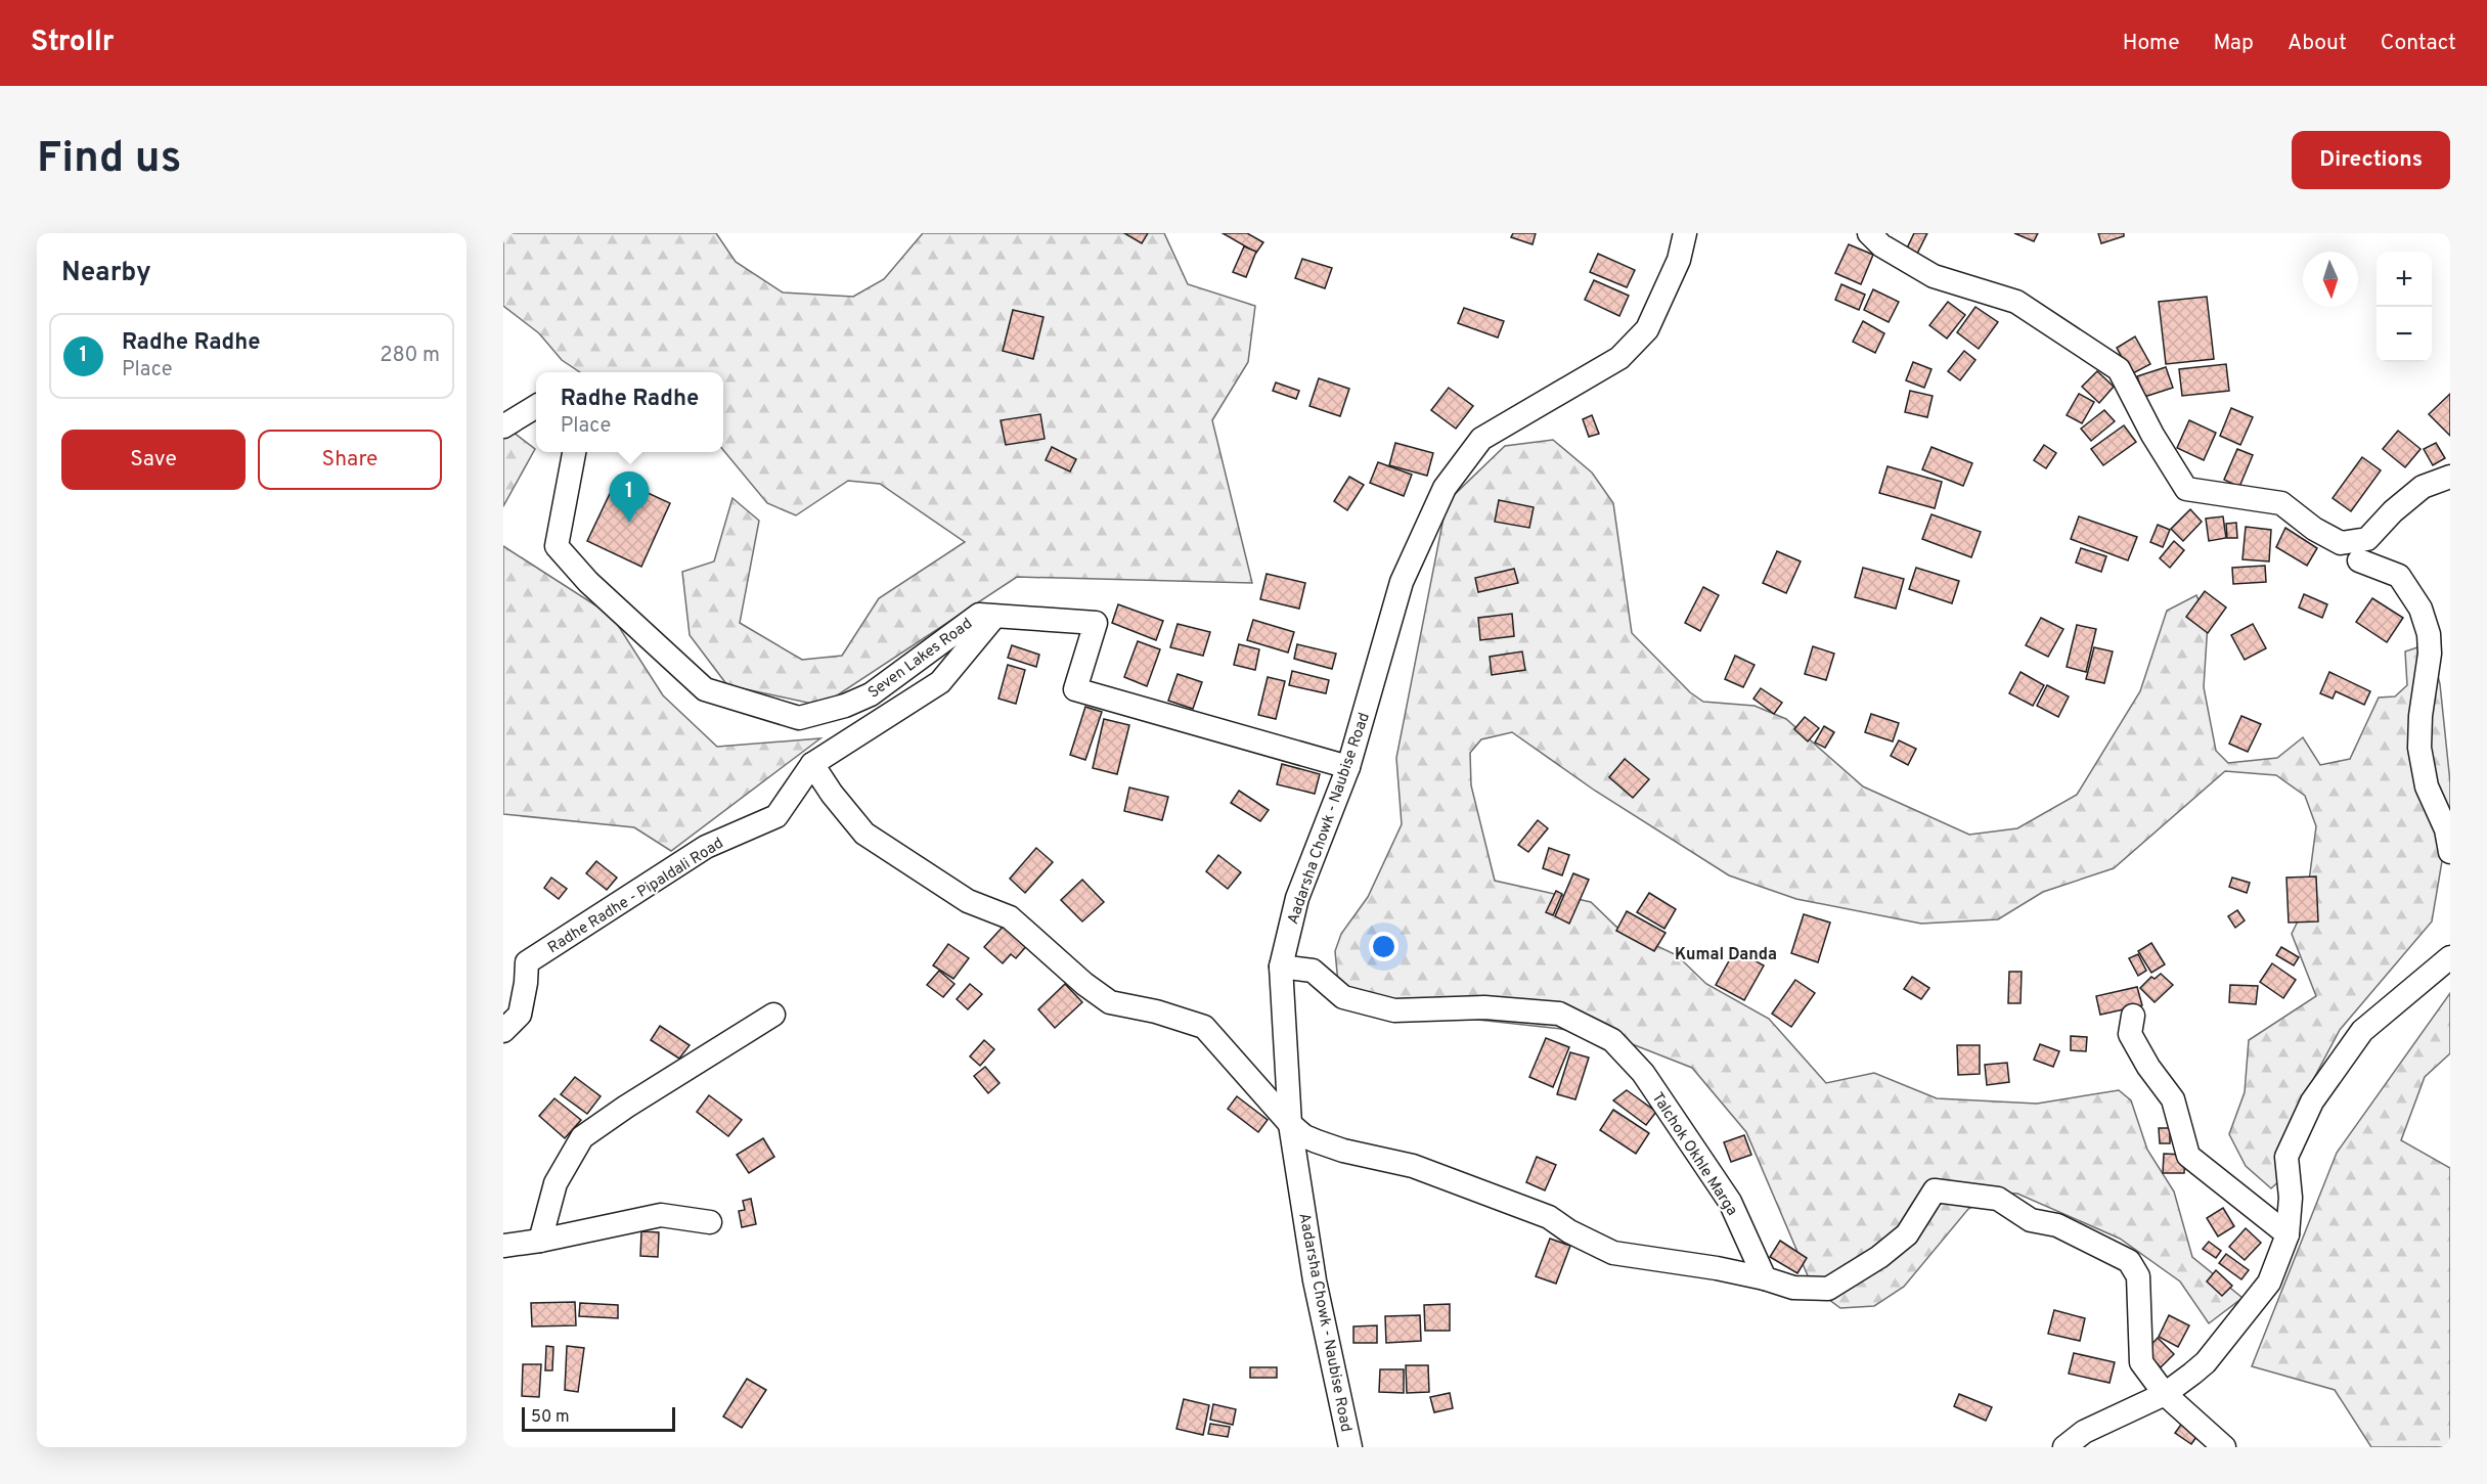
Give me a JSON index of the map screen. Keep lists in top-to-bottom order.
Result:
{
  "streets": {
    "street": [
      "Seven Lakes Road",
      "Aadarsha Chowk - Naubise Road",
      "Radhe Radhe - Pipaldali Road",
      "Talchok Okhle Marga"
    ]
  },
  "crossings": [
    ["Seven Lakes Road", "Aadarsha Chowk - Naubise Road"],
    ["Seven Lakes Road", "Radhe Radhe - Pipaldali Road"],
    ["Aadarsha Chowk - Naubise Road", "Talchok Okhle Marga"]
  ],
  "districts": ["Kumal Danda"],
  "scale_bar": "50 m",
  "north": "bottom",
  "page": {
    "header": "Strollr",
    "nav": [
      "Home",
      "Map",
      "About",
      "Contact"
    ],
    "buttons": [
      "Directions",
      ["Save", "Share"]
    ],
    "title": "Find us",
    "heading": "Nearby",
    "map_buttons": ["+", "−"],
    "list": [
      {
        "mark": "1",
        "name": "Radhe Radhe",
        "note": "Place",
        "value": "280 m"
      }
    ],
    "popup": ["Radhe Radhe", "Place"],
    "pins": "1",
    "scale": "50 m"
  }
}
